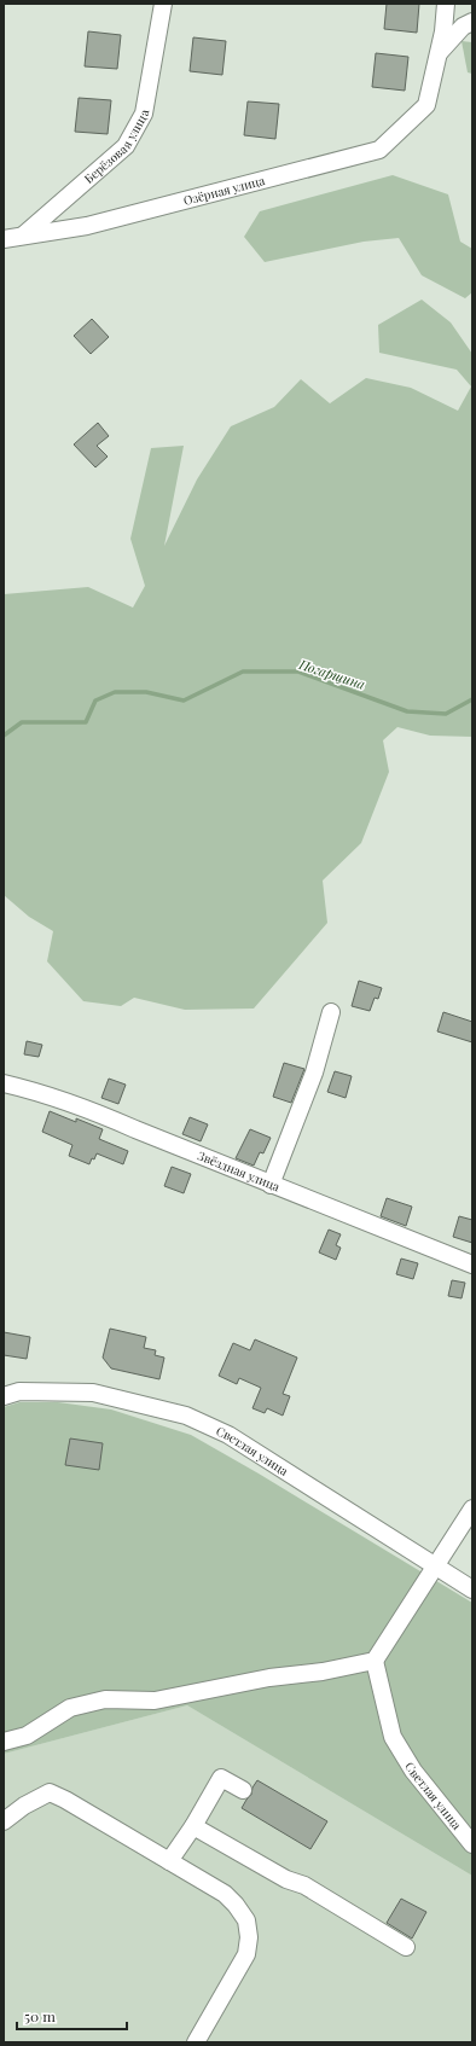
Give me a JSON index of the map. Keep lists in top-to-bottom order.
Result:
{
  "streets": {
    "street": [
      "Берёзовая улица",
      "Озёрная улица",
      "Звёздная улица",
      "Светлая улица"
    ]
  },
  "crossings": [
    ["Берёзовая улица", "Озёрная улица"]
  ],
  "water": ["Погарщина"],
  "scale_bar": "50 m"
}
